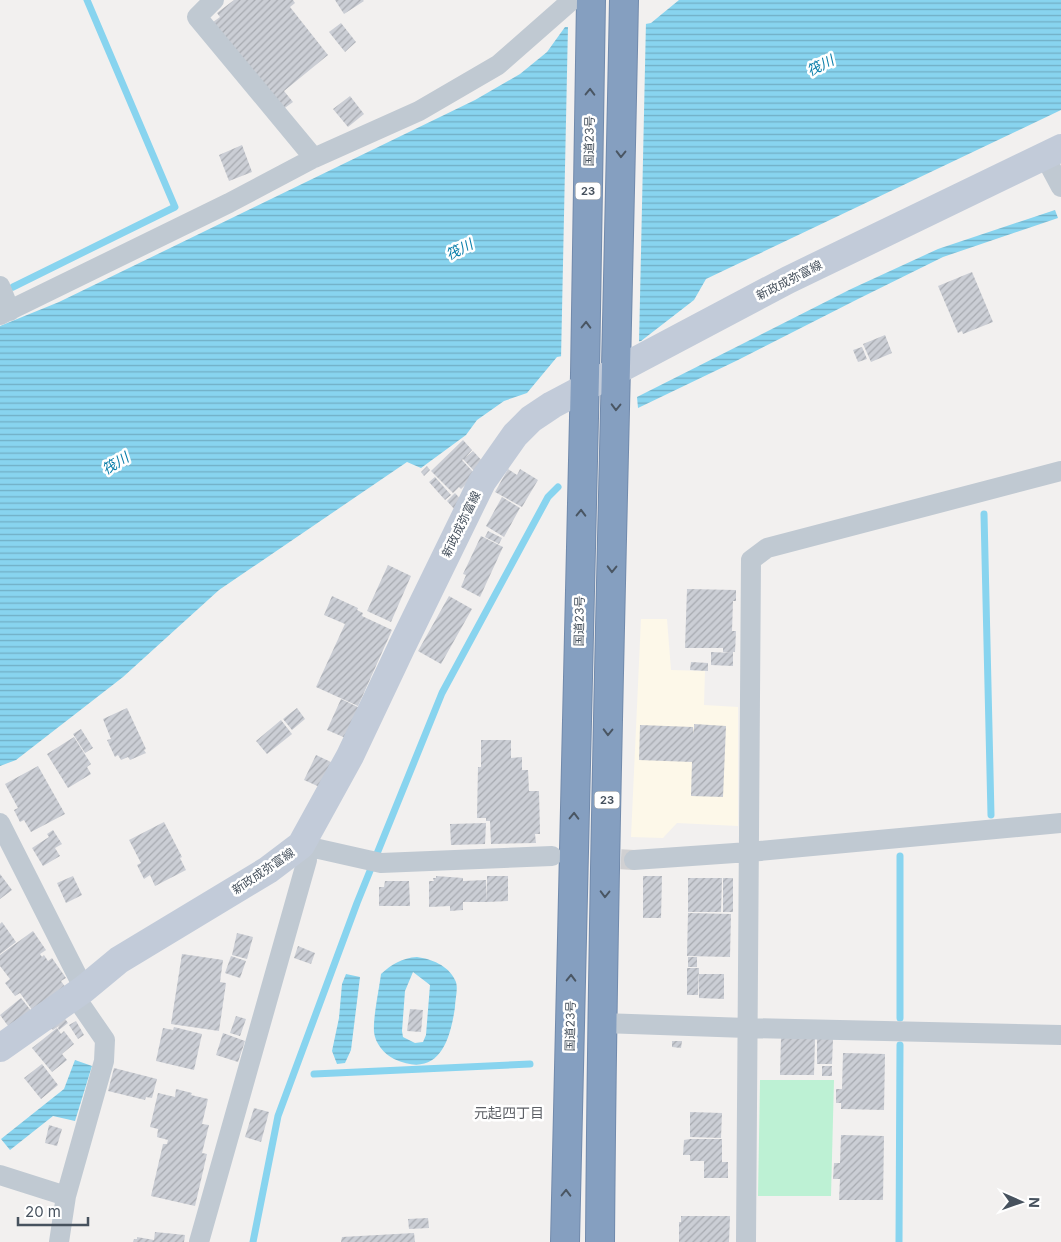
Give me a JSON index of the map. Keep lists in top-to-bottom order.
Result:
{
  "streets": {
    "highway": ["国道23号", "23"],
    "main road": ["新政成弥富線"]
  },
  "crossings": [
    ["国道23号", "新政成弥富線"],
    ["23", "新政成弥富線"]
  ],
  "districts": ["元起四丁目"],
  "water": ["筏川"],
  "scale_bar": "20 m",
  "north": "right"
}
